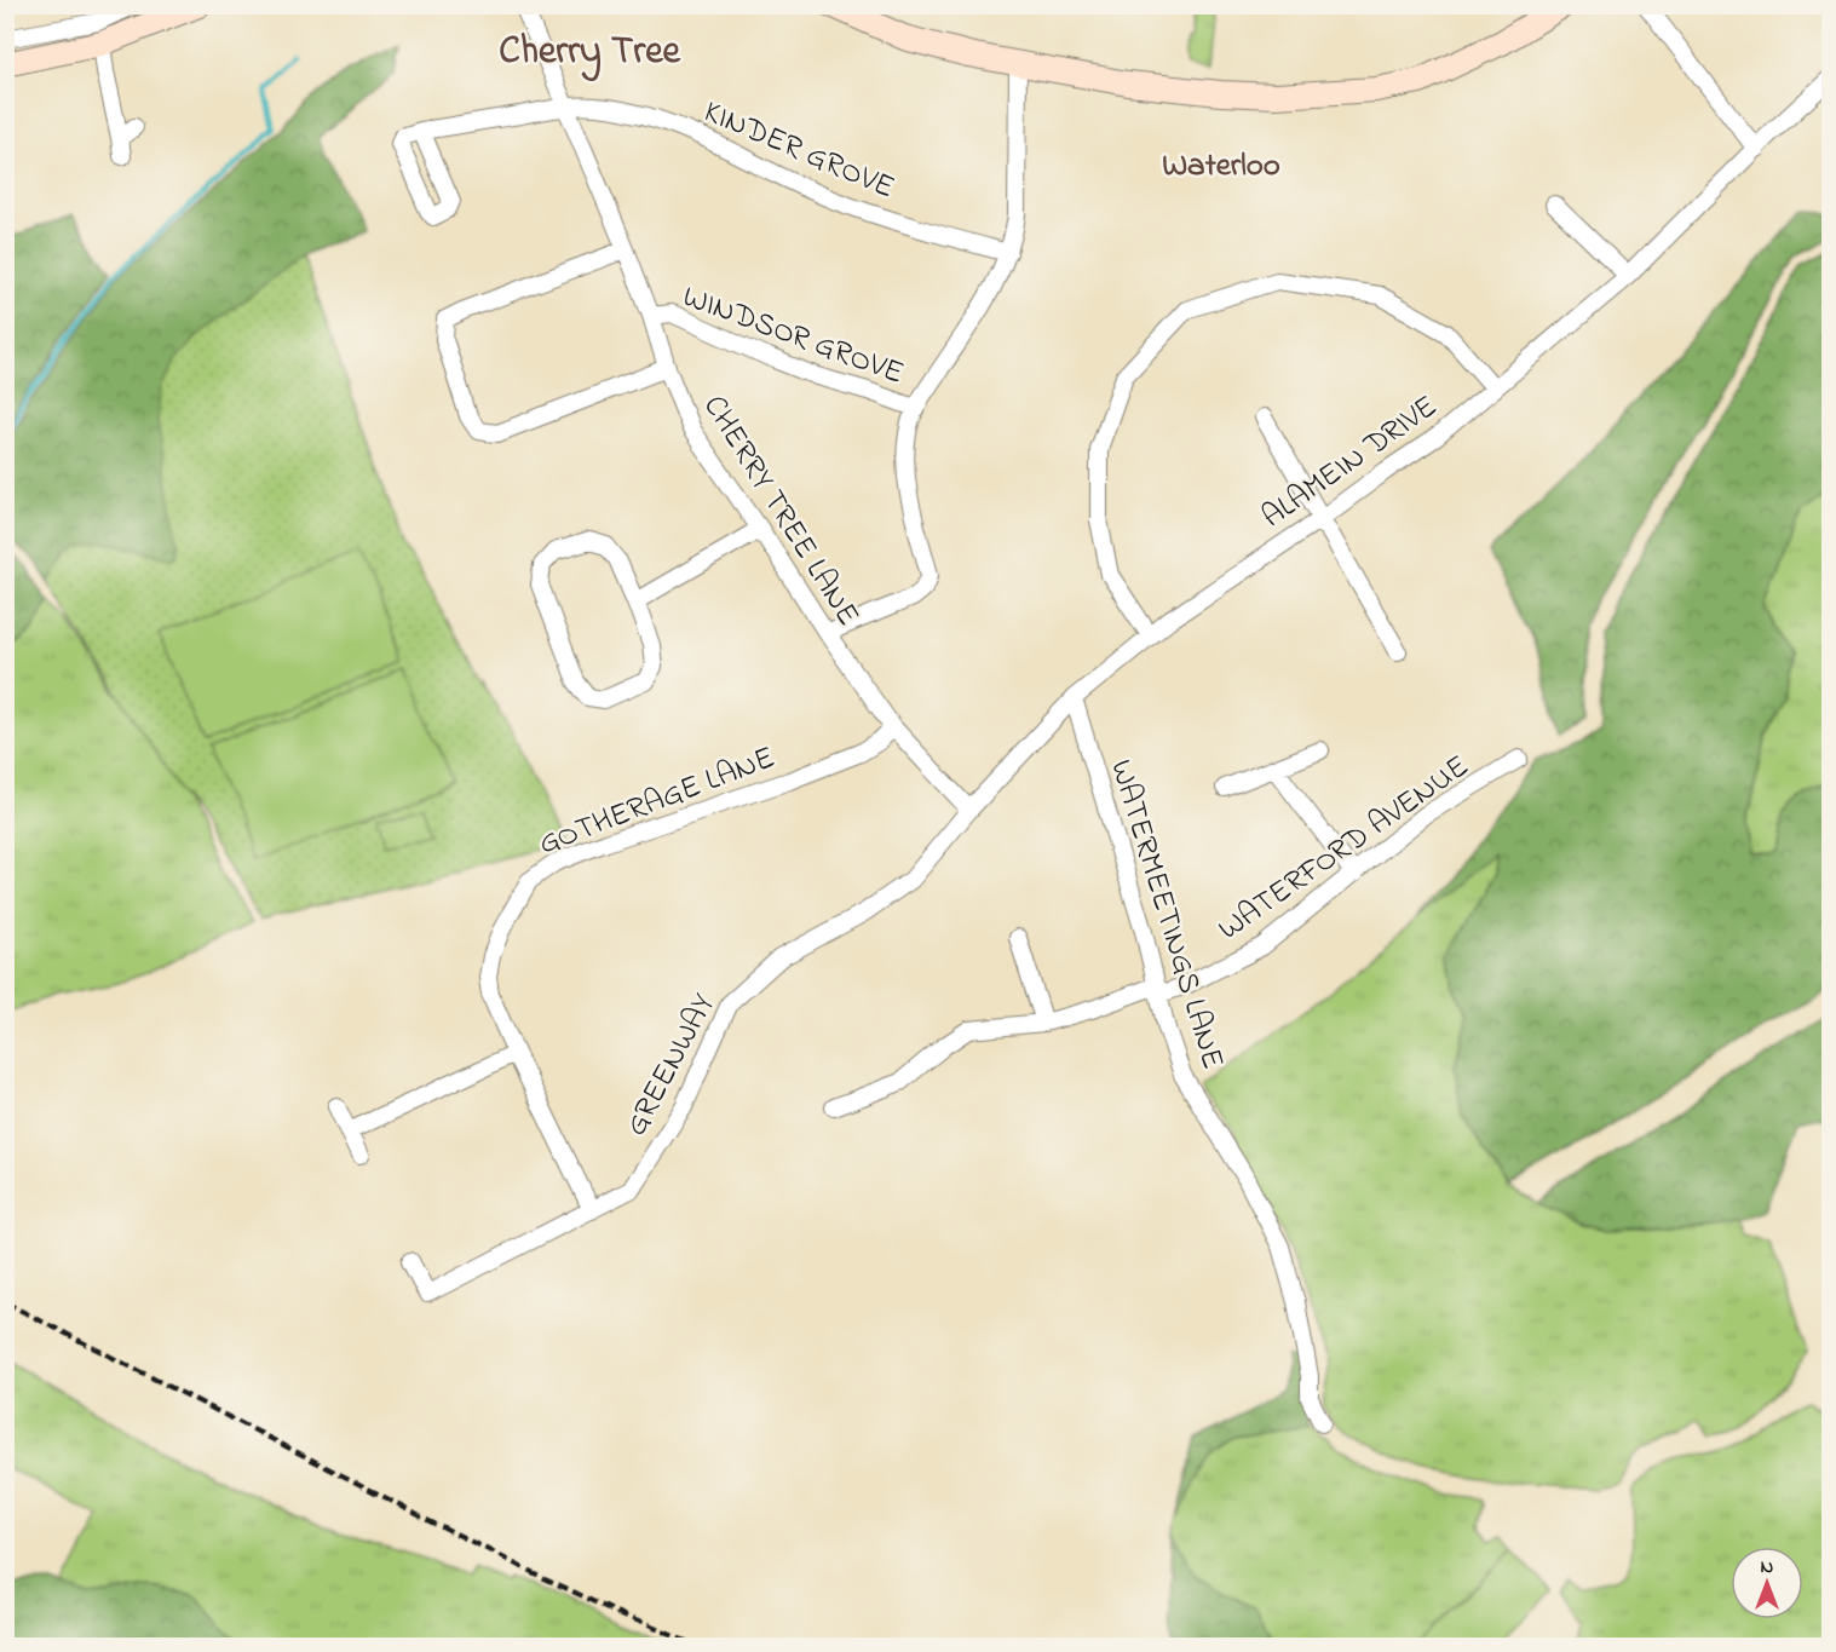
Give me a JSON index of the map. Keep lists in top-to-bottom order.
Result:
{
  "streets": {
    "street": [
      "KINDER GROVE",
      "WINDSOR GROVE",
      "ALAMEIN DRIVE",
      "CHERRY TREE LANE",
      "GOTHERAGE LANE",
      "WATERFORD AVENUE",
      "WATERMEETINGS LANE",
      "GREENWAY"
    ]
  },
  "crossings": [
    ["KINDER GROVE", "CHERRY TREE LANE"],
    ["WINDSOR GROVE", "CHERRY TREE LANE"],
    ["ALAMEIN DRIVE", "CHERRY TREE LANE"],
    ["ALAMEIN DRIVE", "WATERMEETINGS LANE"],
    ["ALAMEIN DRIVE", "GREENWAY"],
    ["CHERRY TREE LANE", "GOTHERAGE LANE"],
    ["CHERRY TREE LANE", "GREENWAY"],
    ["GOTHERAGE LANE", "GREENWAY"],
    ["WATERFORD AVENUE", "WATERMEETINGS LANE"]
  ],
  "districts": ["Cherry Tree", "Waterloo"],
  "north": "top"
}
